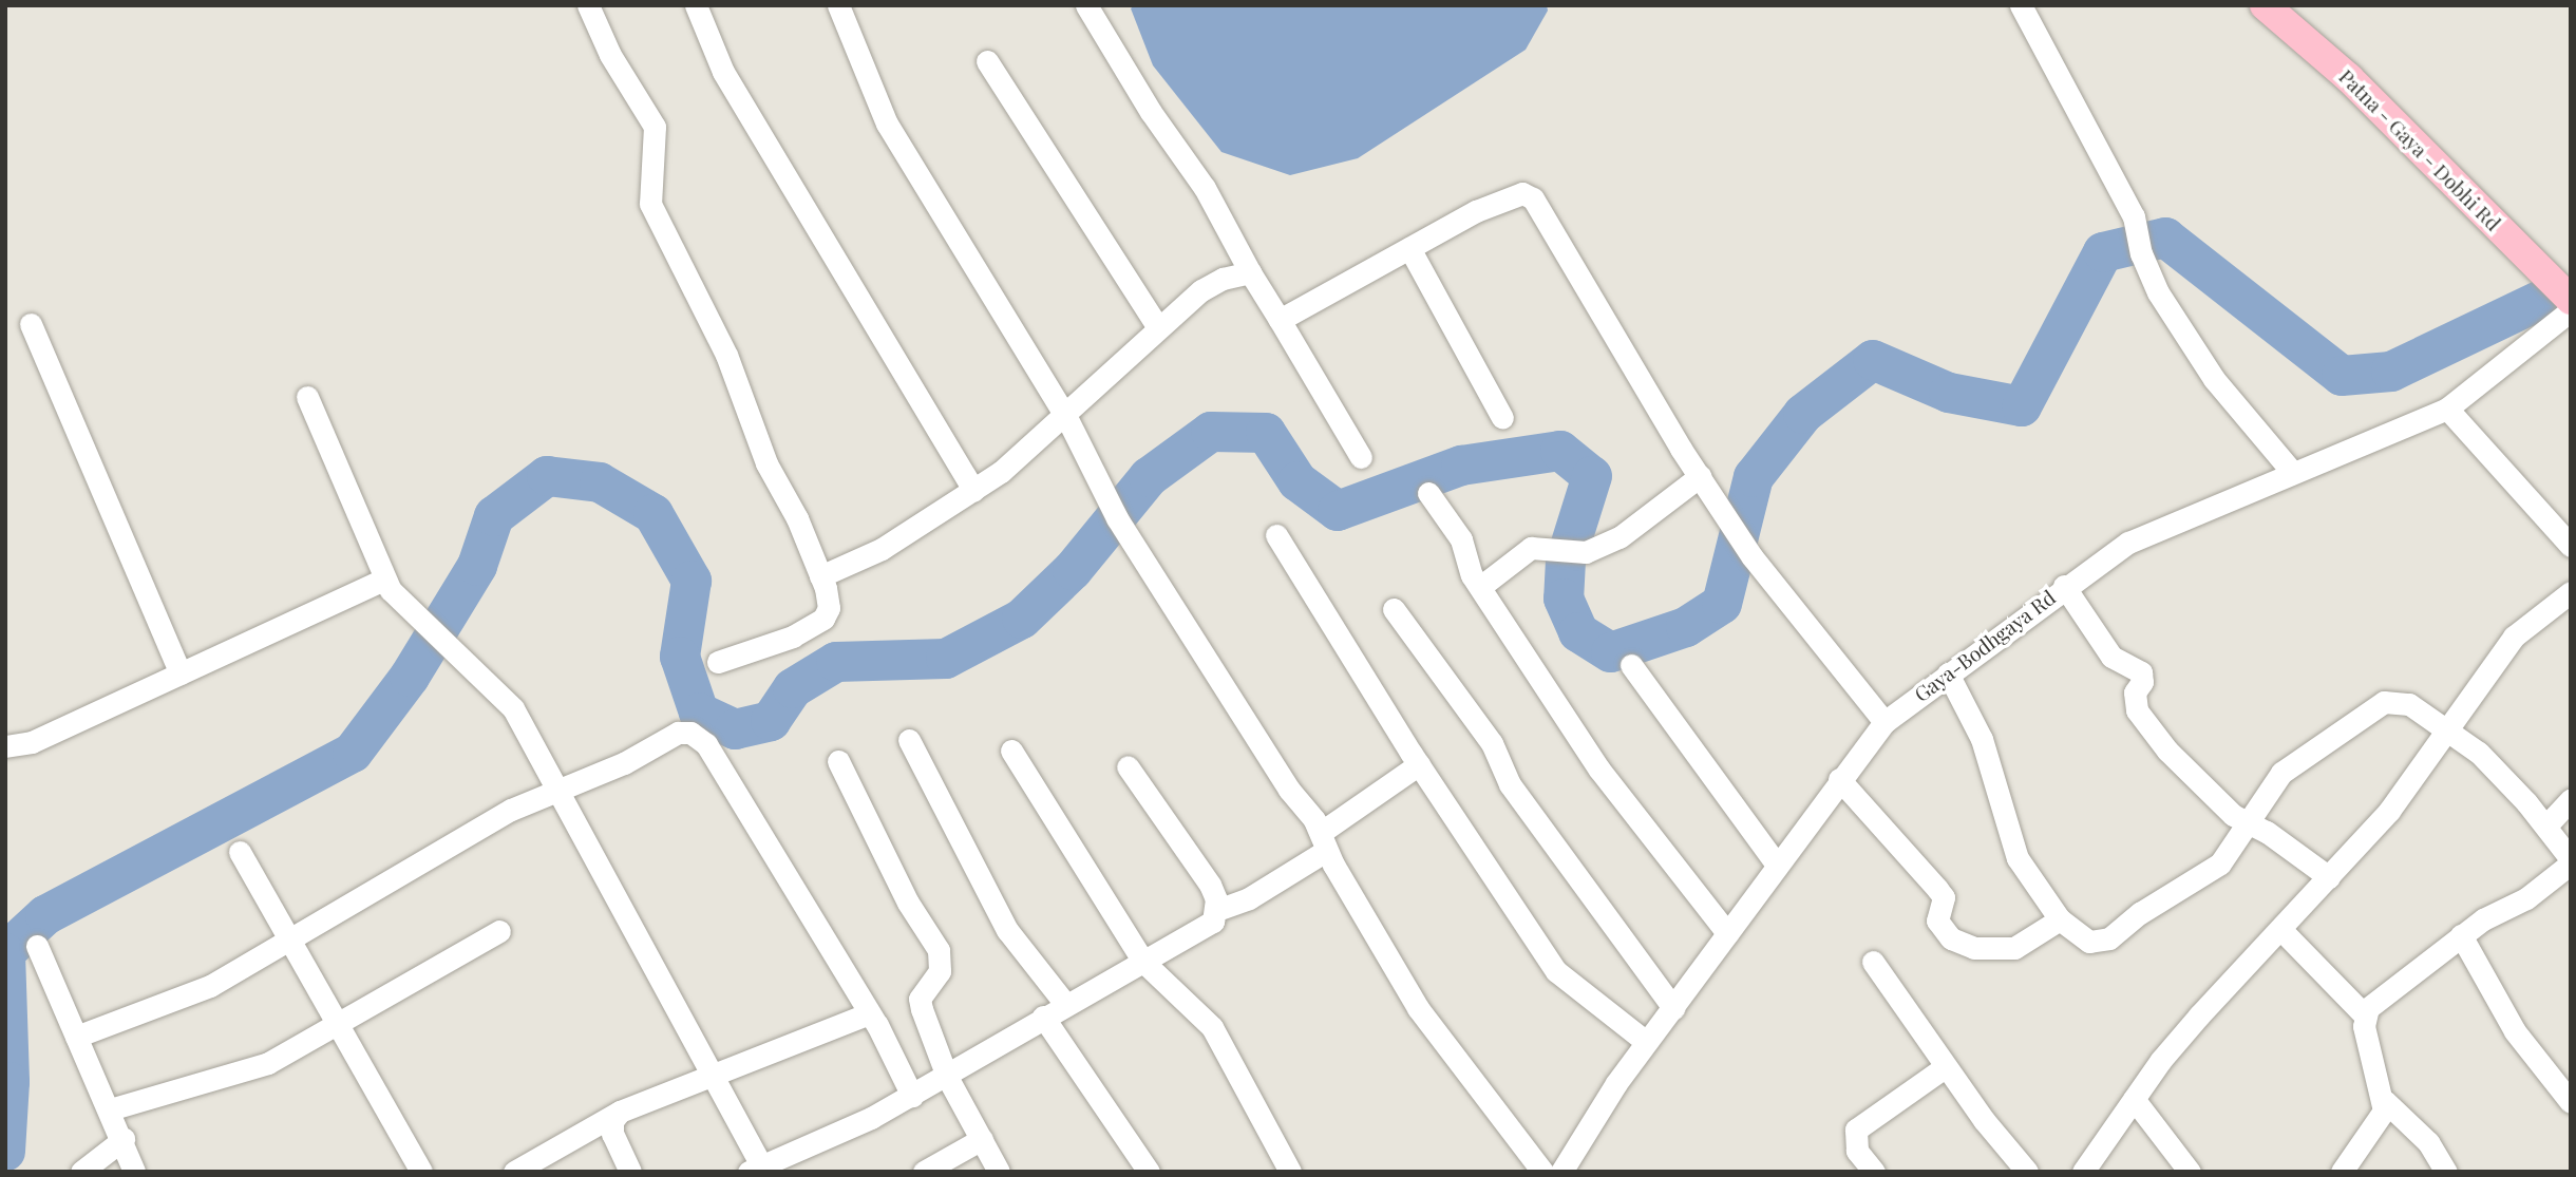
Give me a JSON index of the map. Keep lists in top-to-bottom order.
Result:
{
  "streets": {
    "main road": ["Patna - Gaya - Dobhi Rd"],
    "street": ["Gaya-Bodhgaya Rd"]
  }
}
